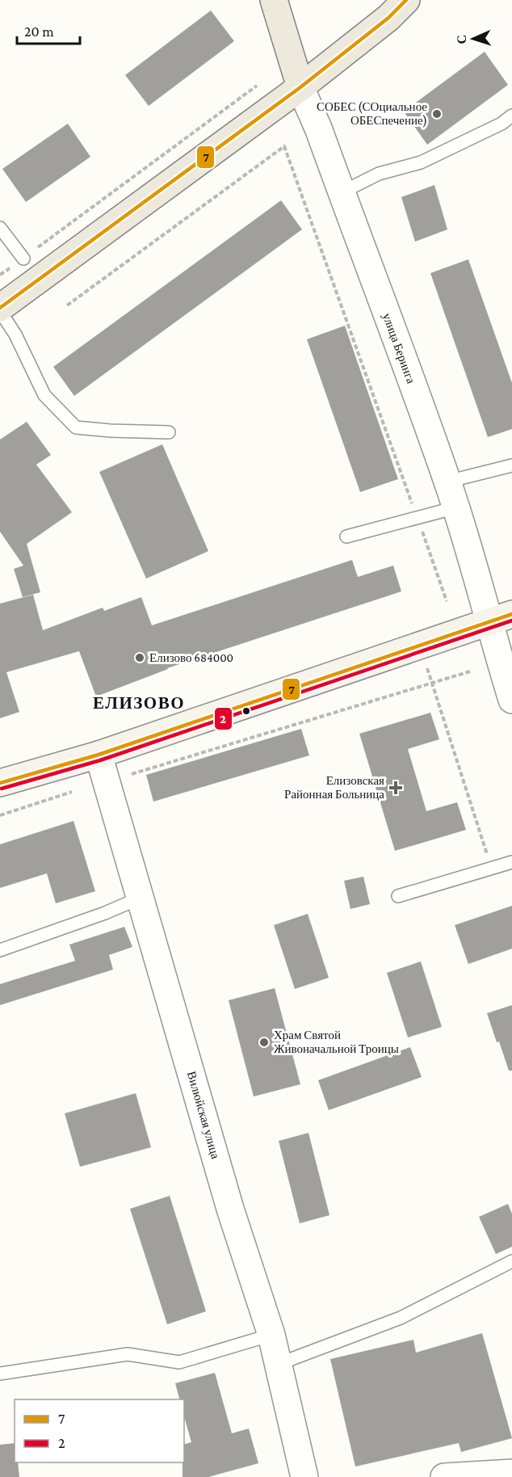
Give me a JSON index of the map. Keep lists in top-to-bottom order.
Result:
{
  "streets": {
    "main road": ["улица Беринга"],
    "street": ["Вилюйская улица"]
  },
  "districts": ["ЕЛИЗОВО"],
  "places": {
    "other": ["СОБЕС (СОциальное ОБЕСпечение)", "Елизово 684000", "Храм Святой Живоначальной Троицы"],
    "health": ["Елизовская Районная Больница"]
  },
  "lines": ["transit line 7", "transit line 2"],
  "legend": ["7", "2"],
  "scale_bar": "20 m",
  "north": "left"
}
